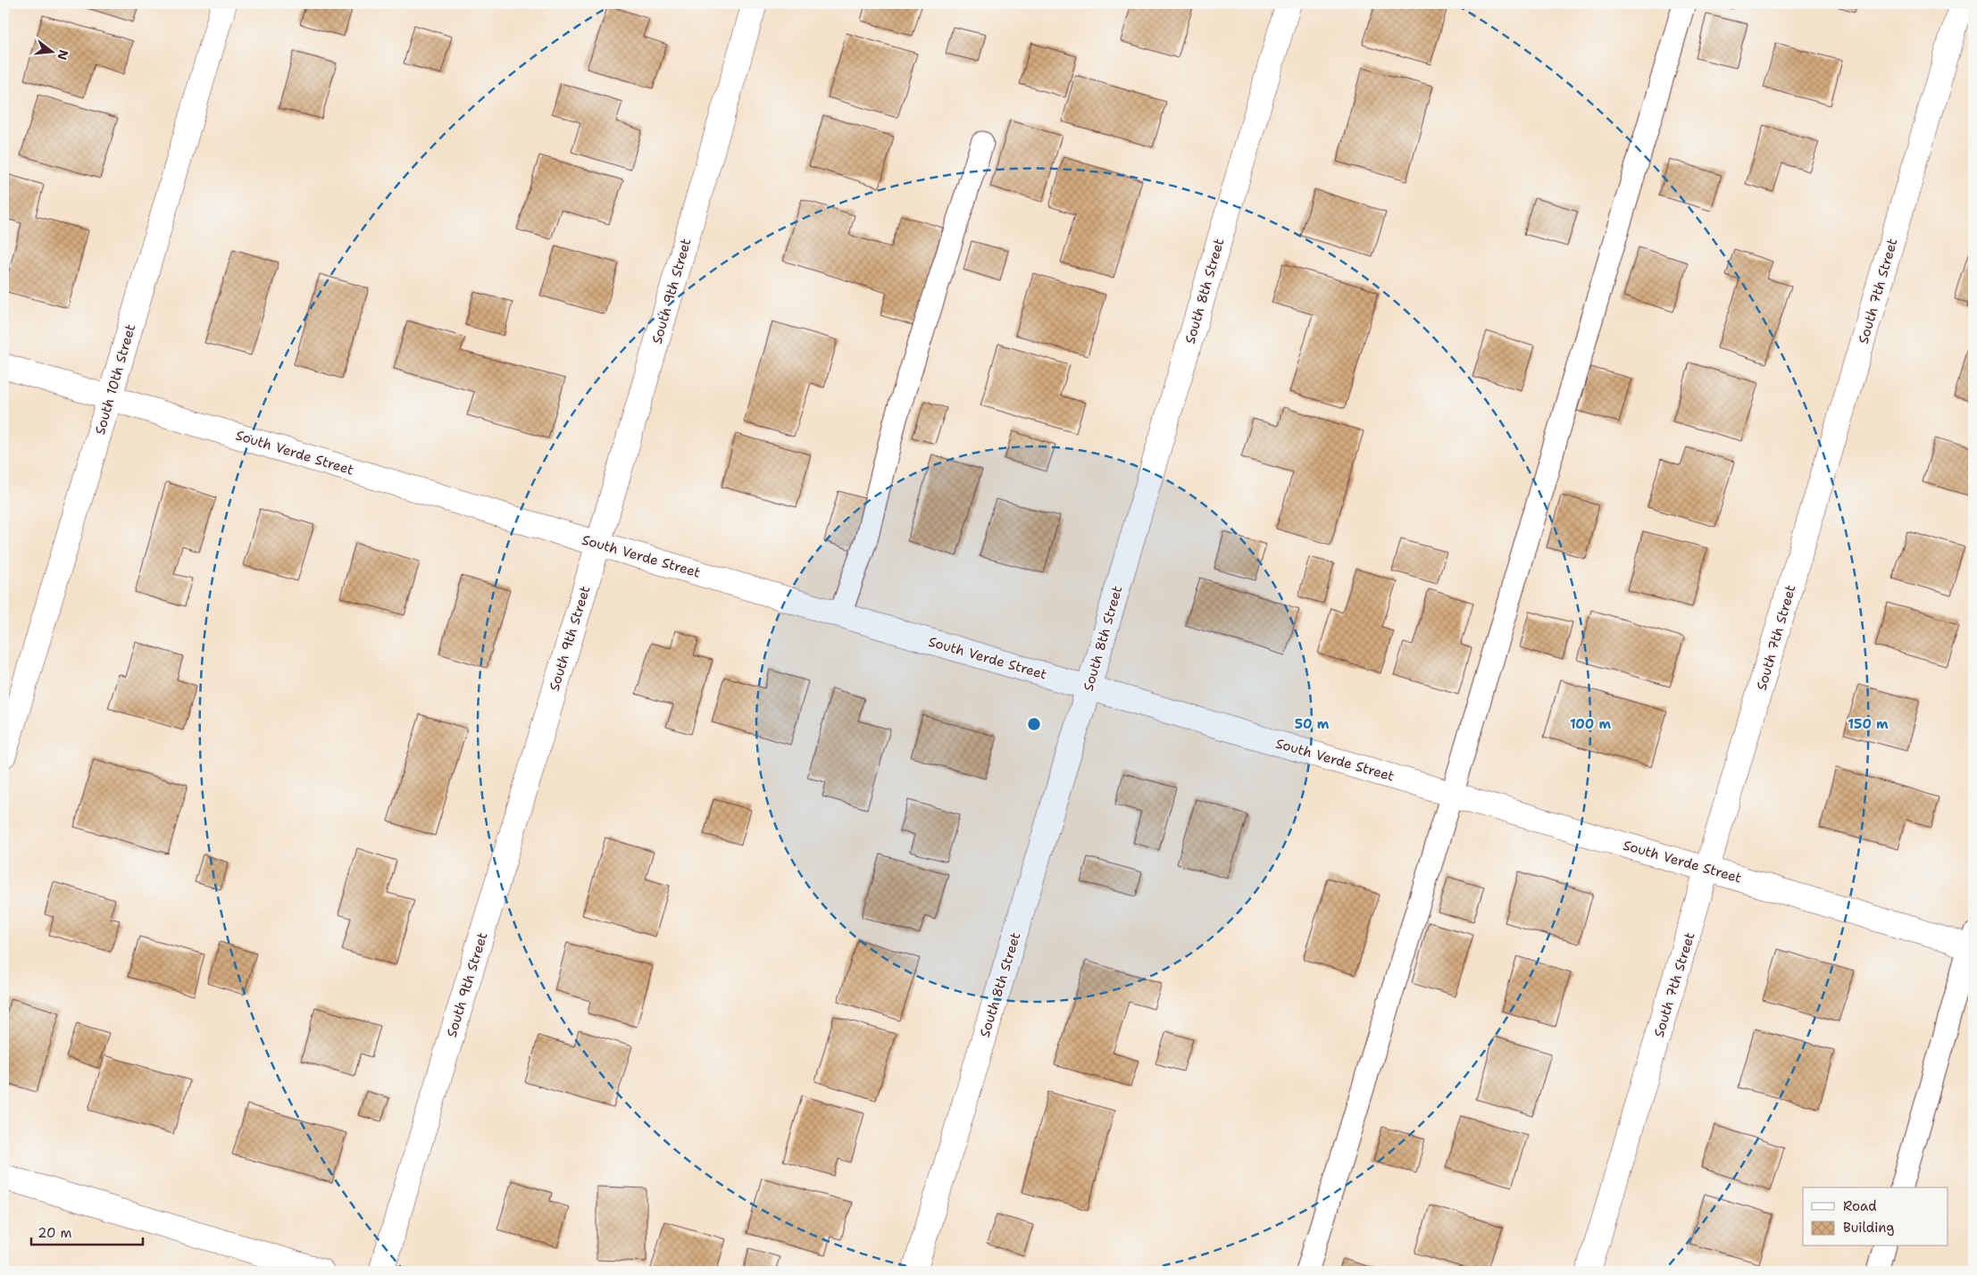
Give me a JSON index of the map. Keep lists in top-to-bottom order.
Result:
{
  "streets": {
    "street": [
      "South 9th Street",
      "South 8th Street",
      "South 7th Street",
      "South 10th Street",
      "South Verde Street"
    ]
  },
  "crossings": [
    ["South 9th Street", "South Verde Street"],
    ["South 8th Street", "South Verde Street"],
    ["South 7th Street", "South Verde Street"],
    ["South 10th Street", "South Verde Street"]
  ],
  "legend": ["Road", "Building"],
  "scale_bar": "20 m",
  "north": "right",
  "rings": ["50 m", "100 m", "150 m"]
}
